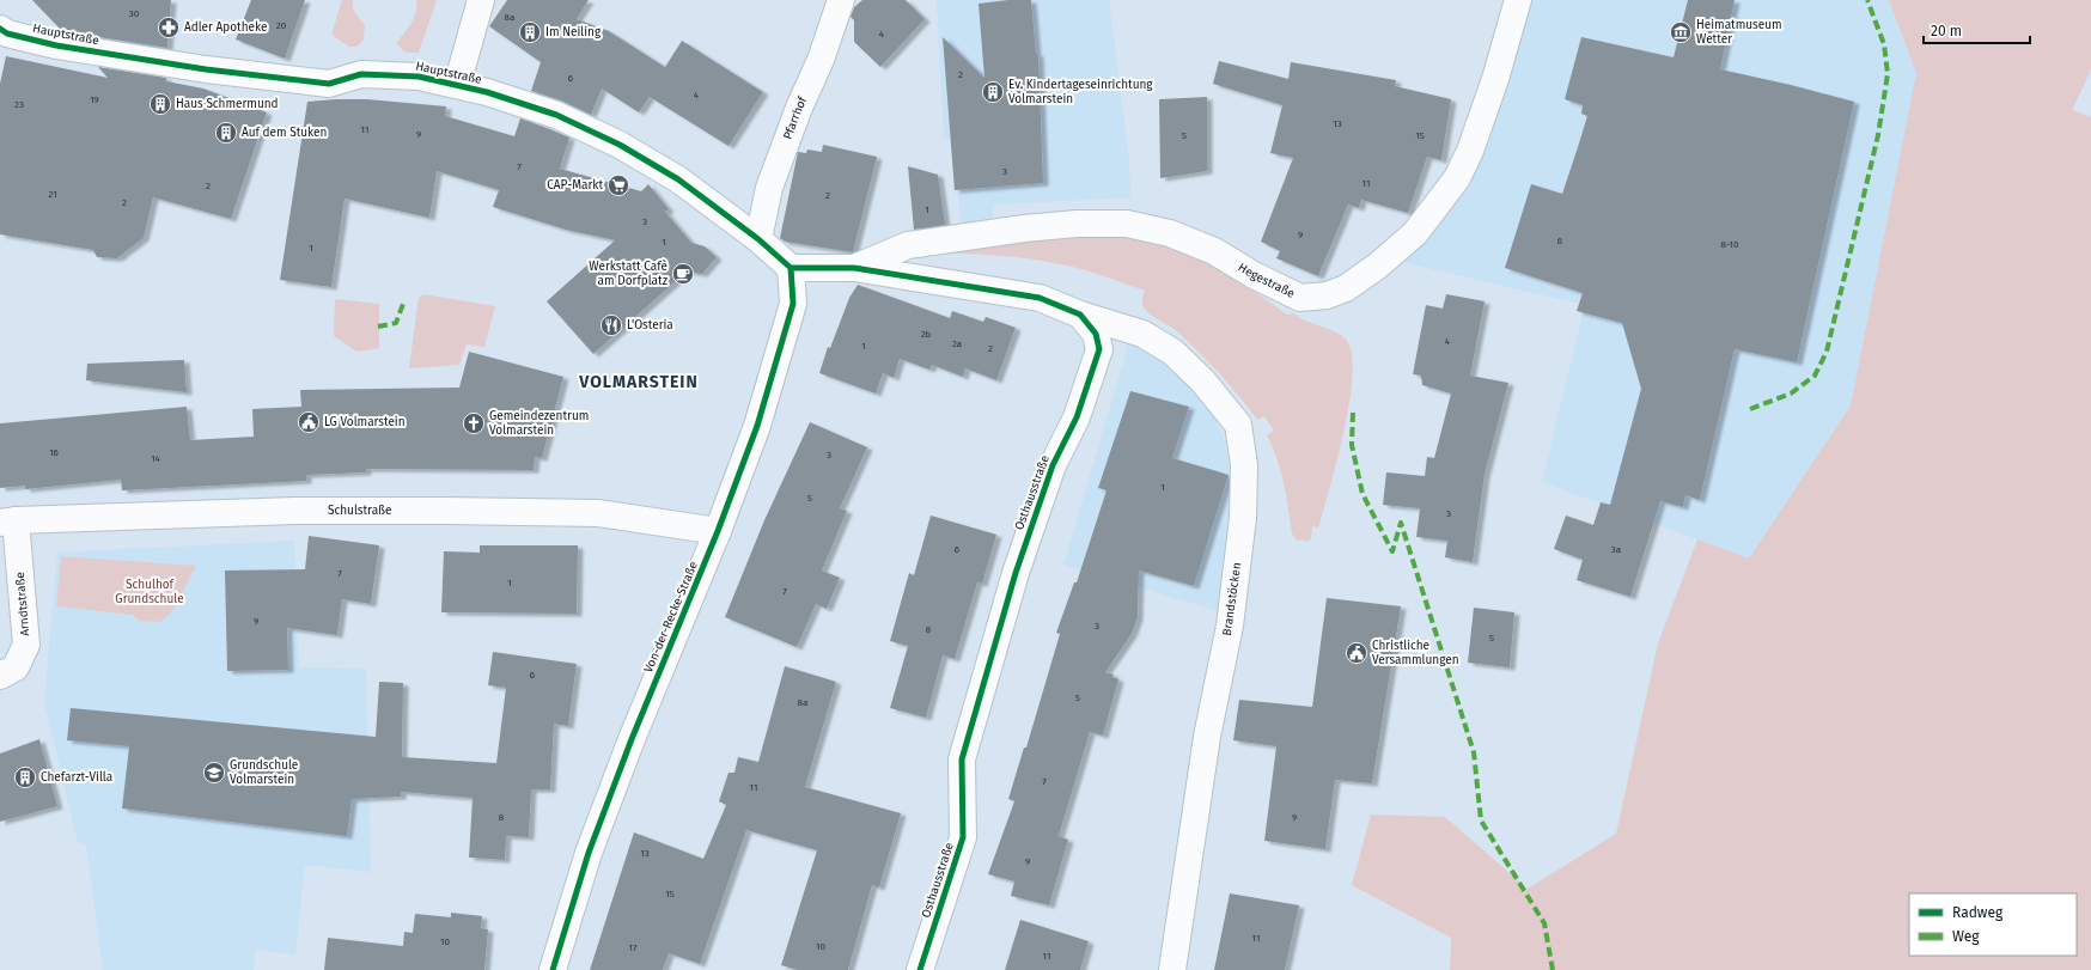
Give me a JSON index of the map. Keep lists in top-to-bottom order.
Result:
{
  "streets": {
    "street": [
      "Hauptstraße",
      "Pfarrhof",
      "Hegestraße",
      "Osthausstraße",
      "Schulstraße",
      "Brandstöcken",
      "Arndtstraße",
      "Von-der-Recke-Straße"
    ]
  },
  "crossings": [
    ["Hauptstraße", "Pfarrhof"],
    ["Hauptstraße", "Osthausstraße"],
    ["Hauptstraße", "Von-der-Recke-Straße"],
    ["Hegestraße", "Osthausstraße"],
    ["Osthausstraße", "Brandstöcken"],
    ["Osthausstraße", "Von-der-Recke-Straße"],
    ["Schulstraße", "Arndtstraße"],
    ["Schulstraße", "Von-der-Recke-Straße"]
  ],
  "districts": ["VOLMARSTEIN"],
  "parks": ["Schulhof Grundschule"],
  "places": {
    "pharmacy": ["Adler Apotheke"],
    "building": [
      "Im Neiling",
      "Ev. Kindertageseinrichtung Volmarstein",
      "Haus Schmermund",
      "Auf dem Stuken",
      "Chefarzt-Villa"
    ],
    "museum": ["Heimatmuseum Wetter"],
    "supermarket": ["CAP-Markt"],
    "cafe": ["Werkstatt Cafè am Dorfplatz"],
    "restaurant": ["L'Osteria"],
    "public building": ["LG Volmarstein", "Christliche Versammlungen"],
    "church": ["Gemeindezentrum Volmarstein"],
    "school or university": ["Grundschule Volmarstein"]
  },
  "house_numbers": [
    "30",
    "8a",
    "20",
    "4",
    "2",
    "6",
    "4",
    "19",
    "23",
    "13",
    "11",
    "9",
    "5",
    "15",
    "7",
    "3",
    "11",
    "2",
    "21",
    "2",
    "2",
    "1",
    "3",
    "9",
    "6",
    "1",
    "8-10",
    "1",
    "2b",
    "4",
    "2a",
    "1",
    "2",
    "16",
    "3",
    "14",
    "1",
    "5",
    "3",
    "6",
    "3a",
    "7",
    "1",
    "7",
    "9",
    "3",
    "8",
    "5",
    "6",
    "5",
    "8a",
    "7",
    "11",
    "8",
    "9",
    "13",
    "9",
    "15",
    "11",
    "10",
    "10",
    "17",
    "11"
  ],
  "legend": ["Radweg", "Weg"],
  "scale_bar": "20 m"
}
